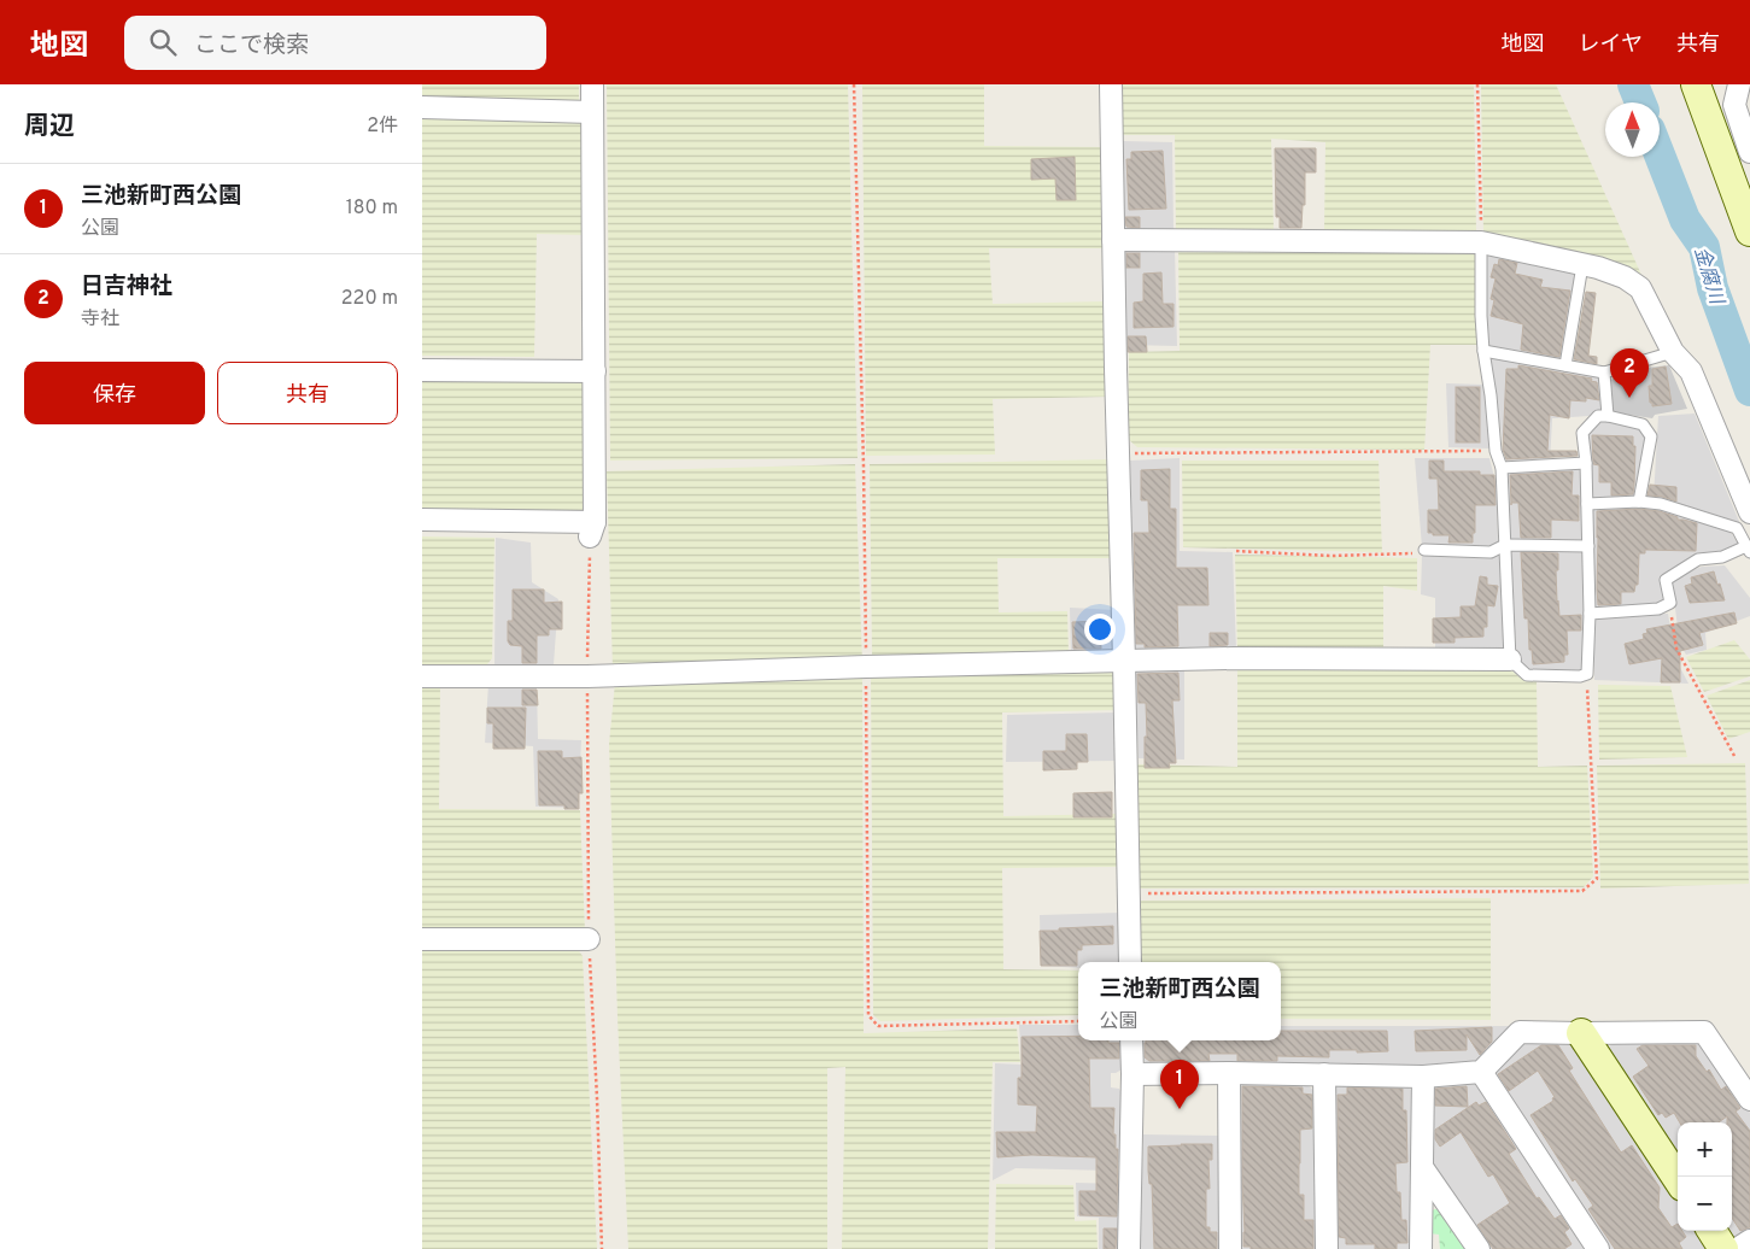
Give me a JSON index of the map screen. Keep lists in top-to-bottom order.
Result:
{
  "water": ["金腐川"],
  "north": "top",
  "page": {
    "header": "地図",
    "search": "ここで検索",
    "nav": ["地図", "レイヤ", "共有"],
    "heading": ["周辺", "2件"],
    "list": [
      {
        "mark": "1",
        "name": "三池新町西公園",
        "note": "公園",
        "value": "180 m"
      },
      {
        "mark": "2",
        "name": "日吉神社",
        "note": "寺社",
        "value": "220 m"
      }
    ],
    "buttons": ["保存", "共有"],
    "pins": ["2", "1"],
    "popup": ["三池新町西公園", "公園"],
    "map_buttons": ["+", "−"]
  }
}
